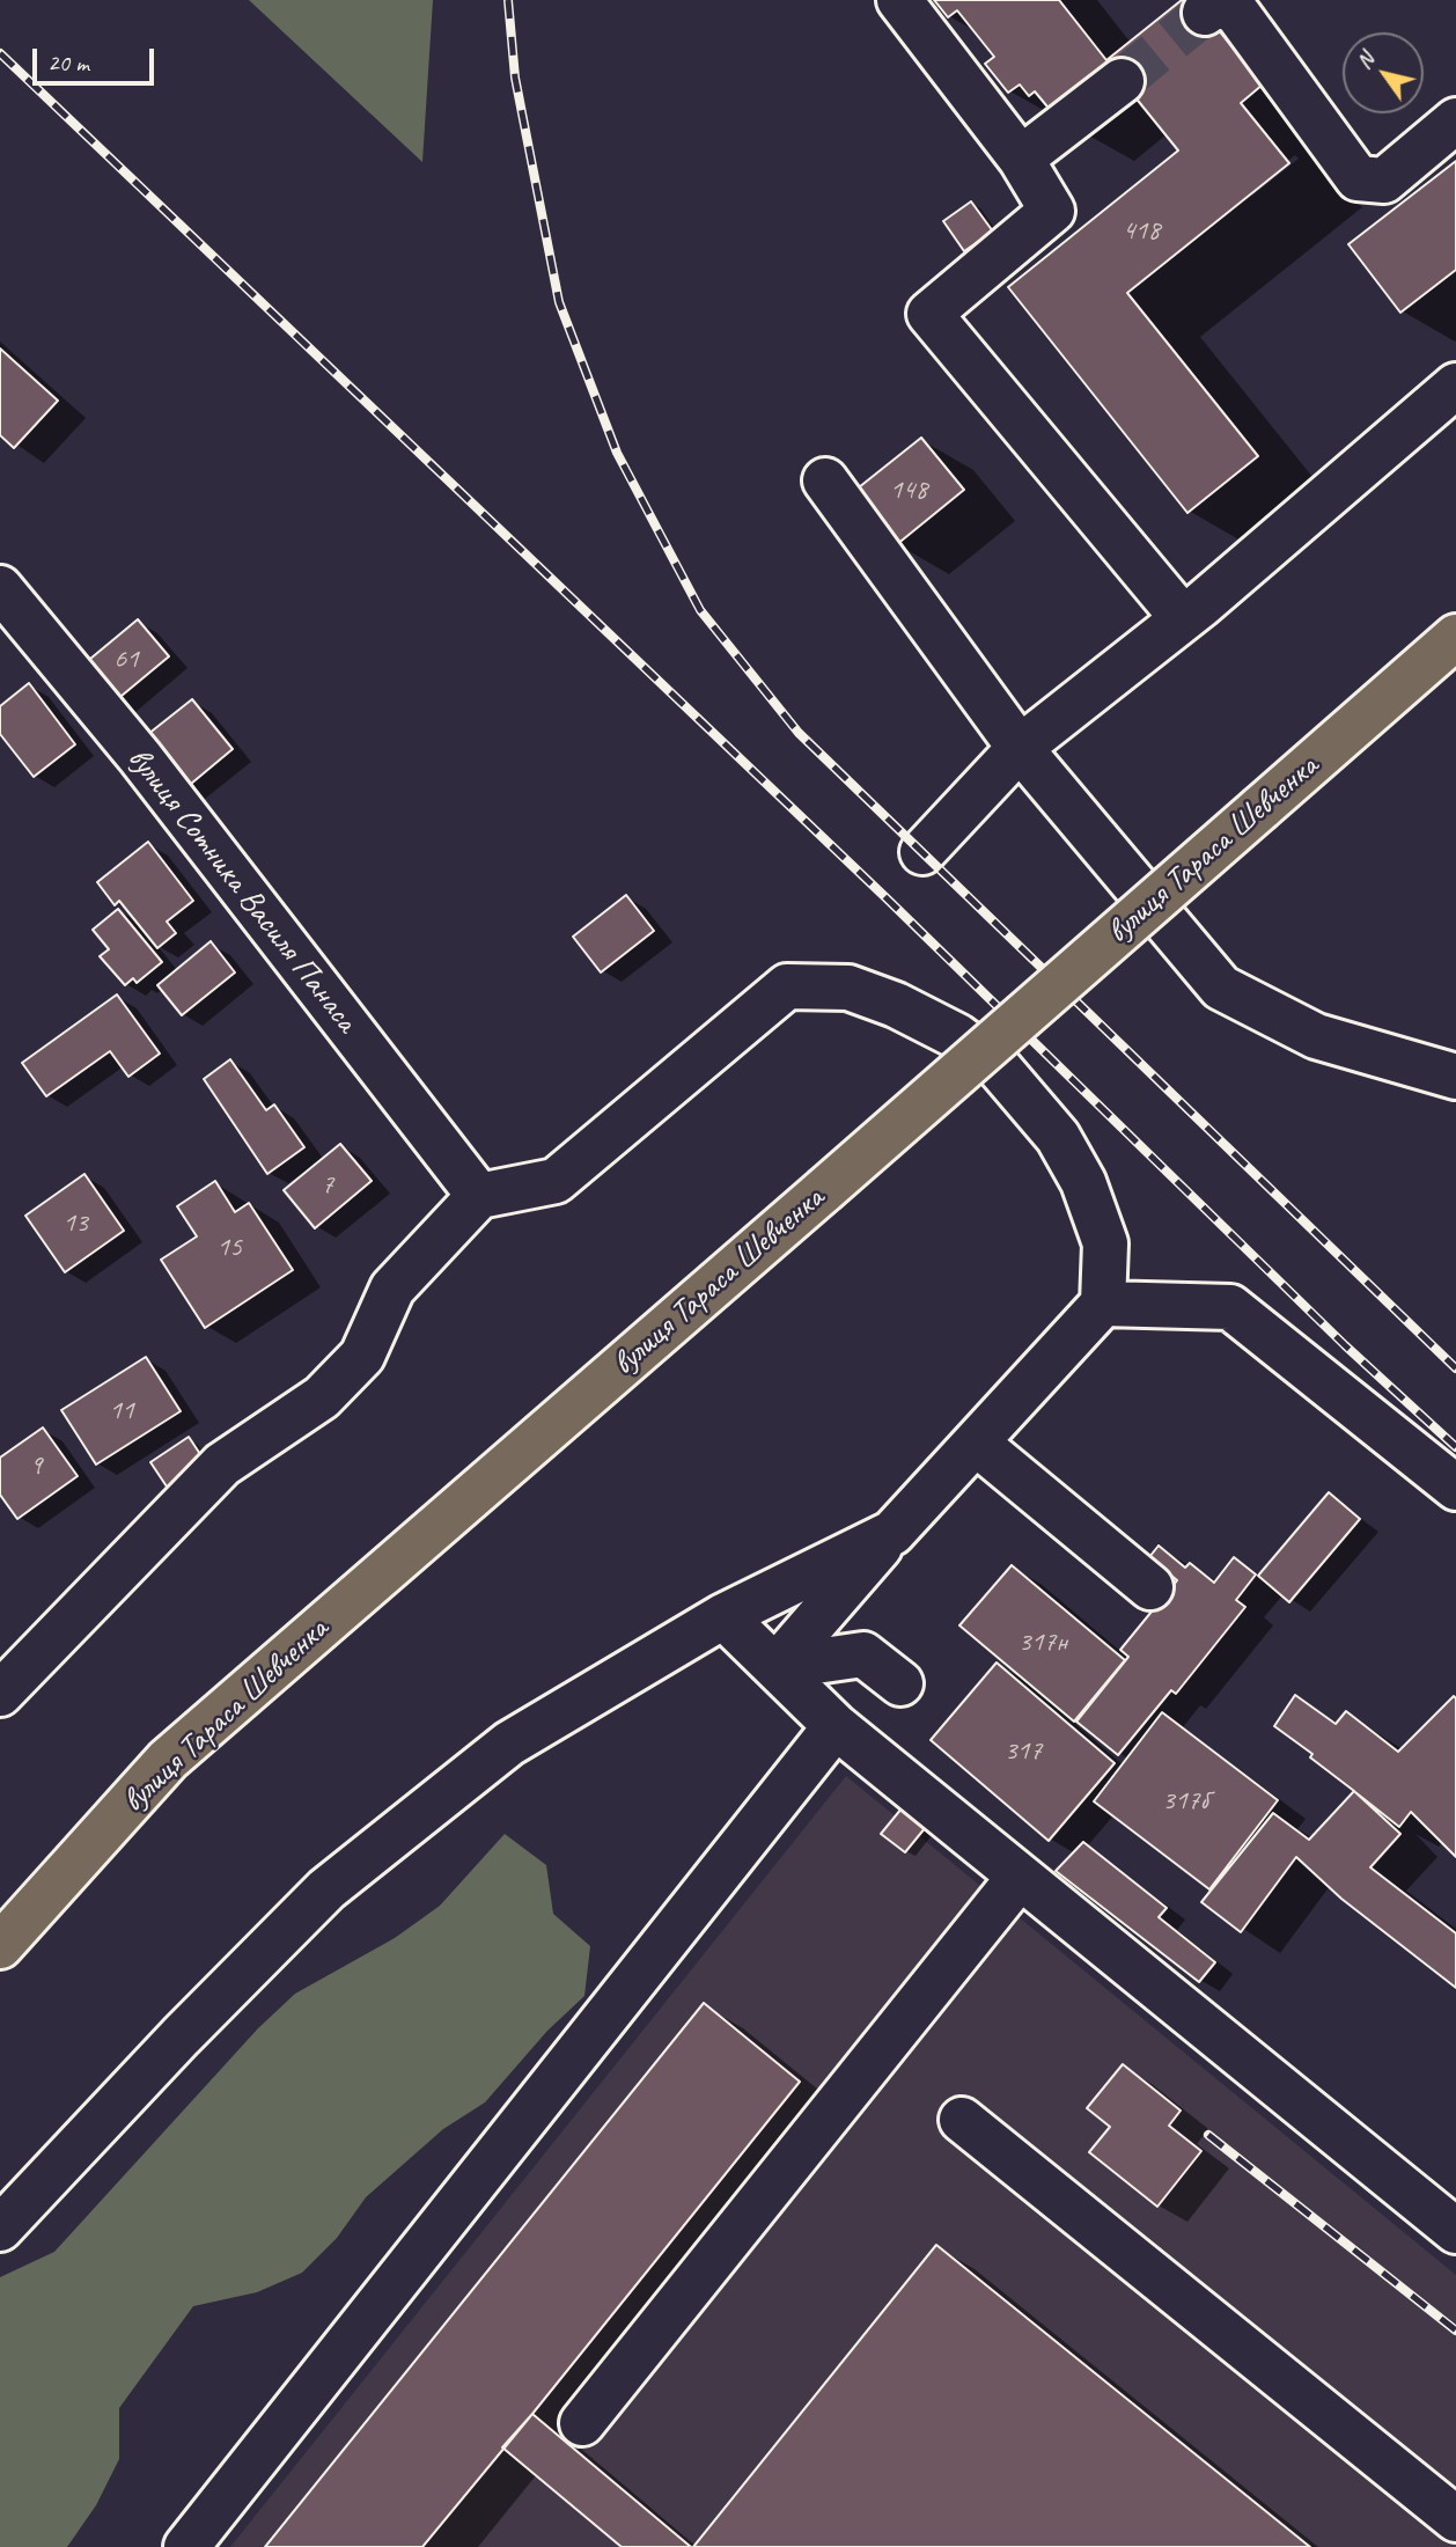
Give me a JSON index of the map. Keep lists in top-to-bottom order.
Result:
{
  "streets": {
    "main road": ["вулиця Тараса Шевченка"],
    "street": ["вулиця Сотника Василя Панаса"]
  },
  "house_numbers": [
    "418",
    "148",
    "61",
    "7",
    "13",
    "15",
    "11",
    "9",
    "317н",
    "317",
    "317б"
  ],
  "scale_bar": "20 m",
  "north": "top left"
}
